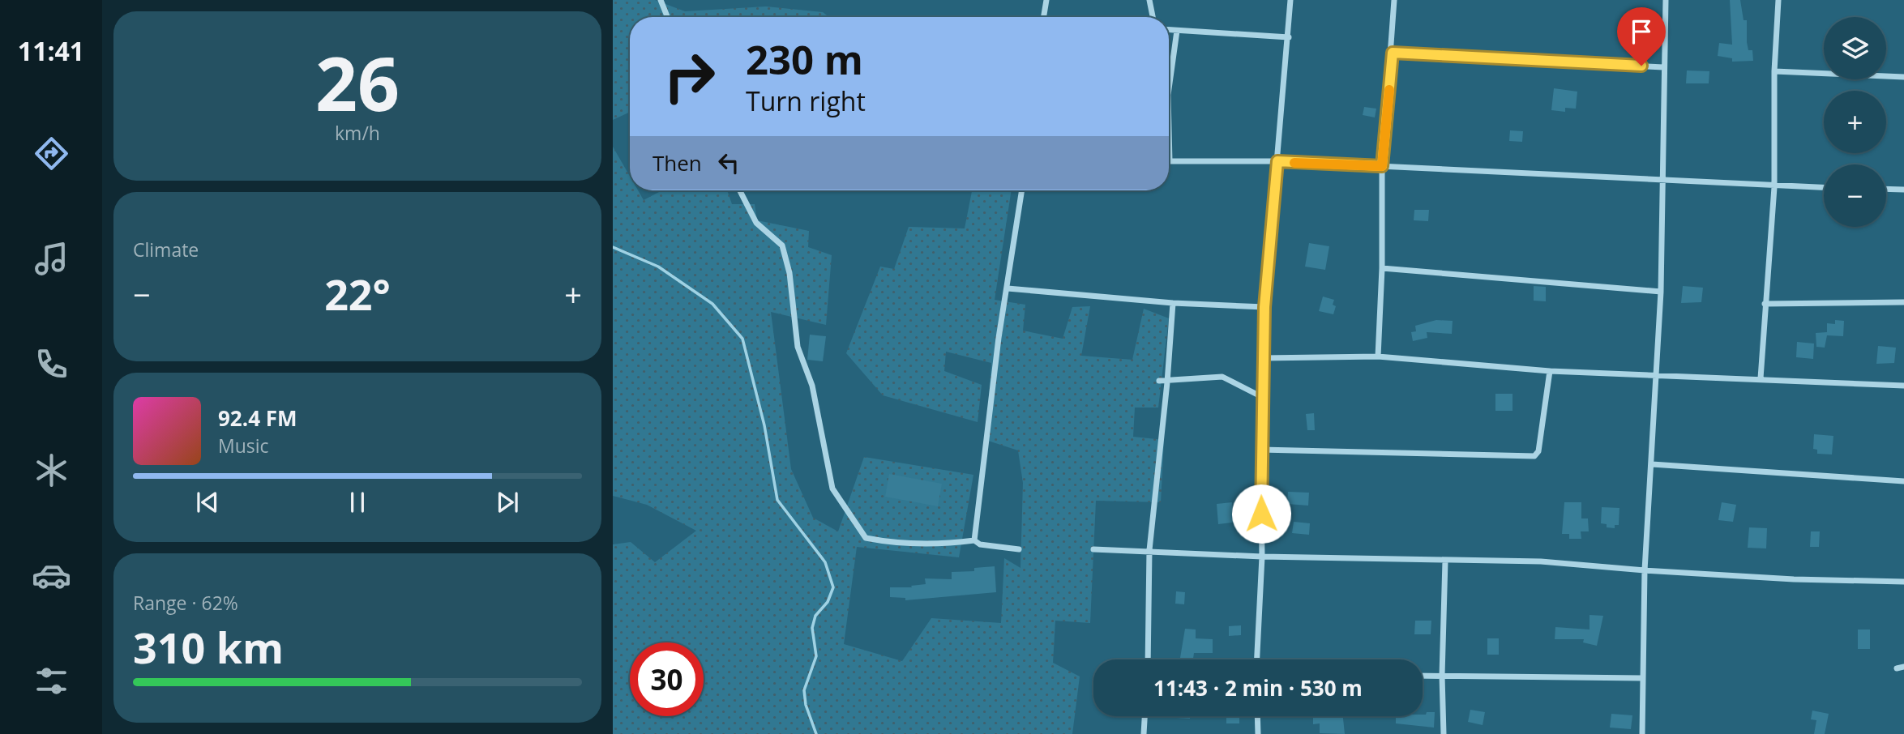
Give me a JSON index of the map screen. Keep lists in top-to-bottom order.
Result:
{
  "page": {
    "tabs": "11:41",
    "tile": [
      ["26", "km/h"],
      "Climate",
      ["Range · 62%", "310 km"]
    ],
    "map_buttons": ["+", "−"],
    "turn": ["230 m", "Turn right"],
    "then": "Then",
    "heat": ["−", "22°", "+"],
    "song": ["92.4 FM", "Music"],
    "limit": "30",
    "trip": "11:43 · 2 min · 530 m"
  }
}
